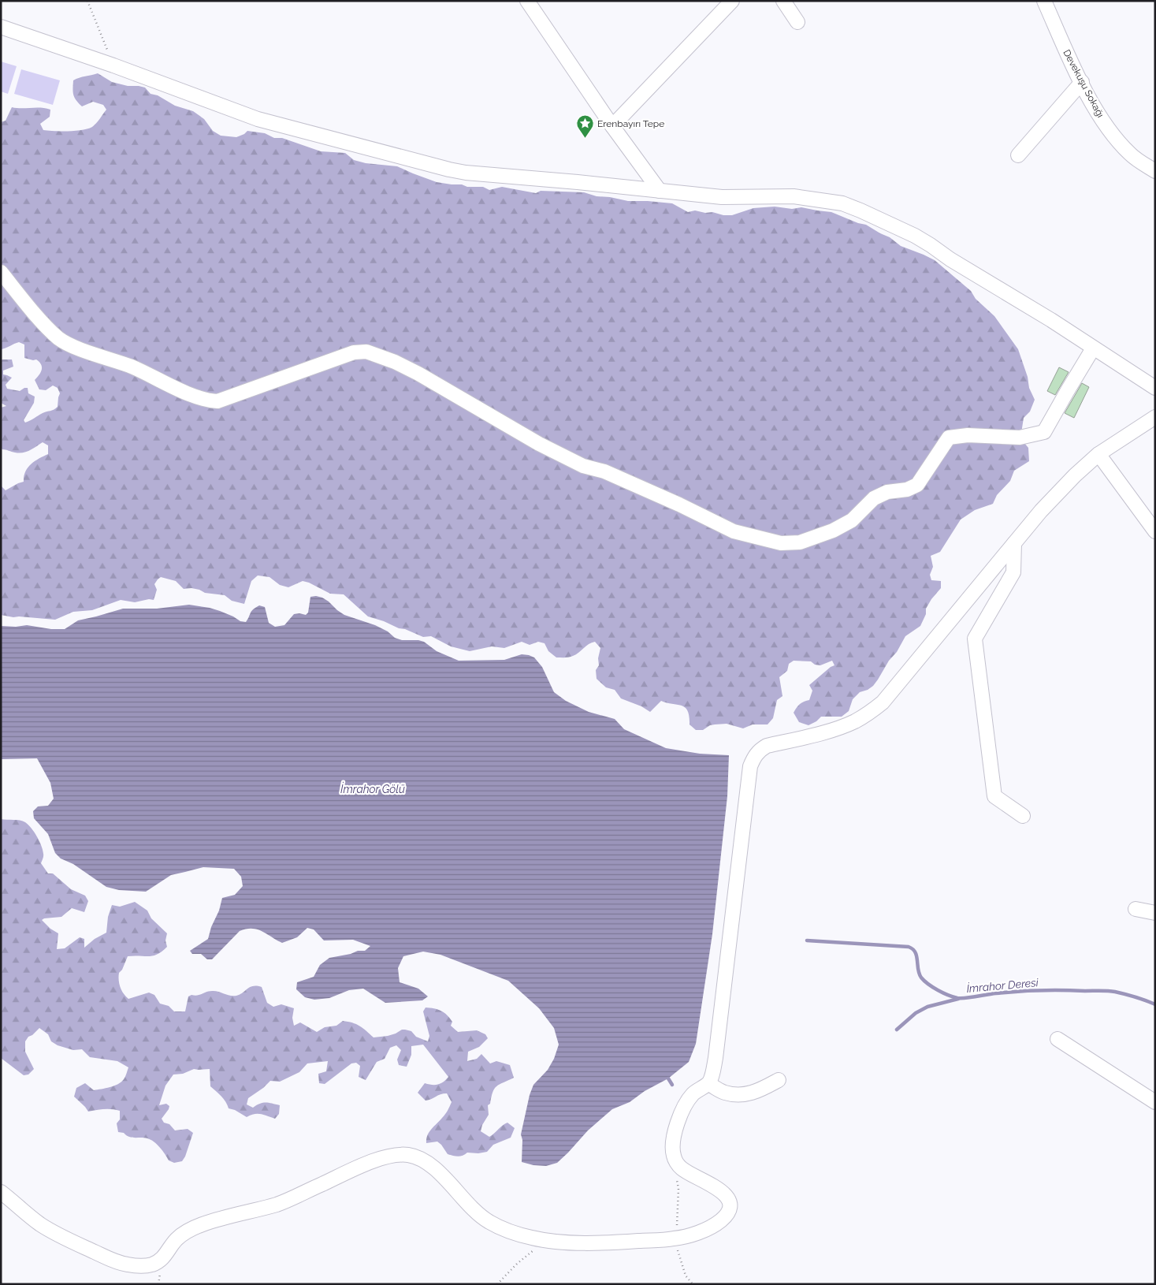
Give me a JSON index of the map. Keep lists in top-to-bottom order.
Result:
{
  "streets": {
    "street": ["Devekuşu Sokağı"]
  },
  "water": ["İmrahor Gölü", "İmrahor Deresi"],
  "places": {
    "place": ["Erenbayırı Tepe"]
  }
}
